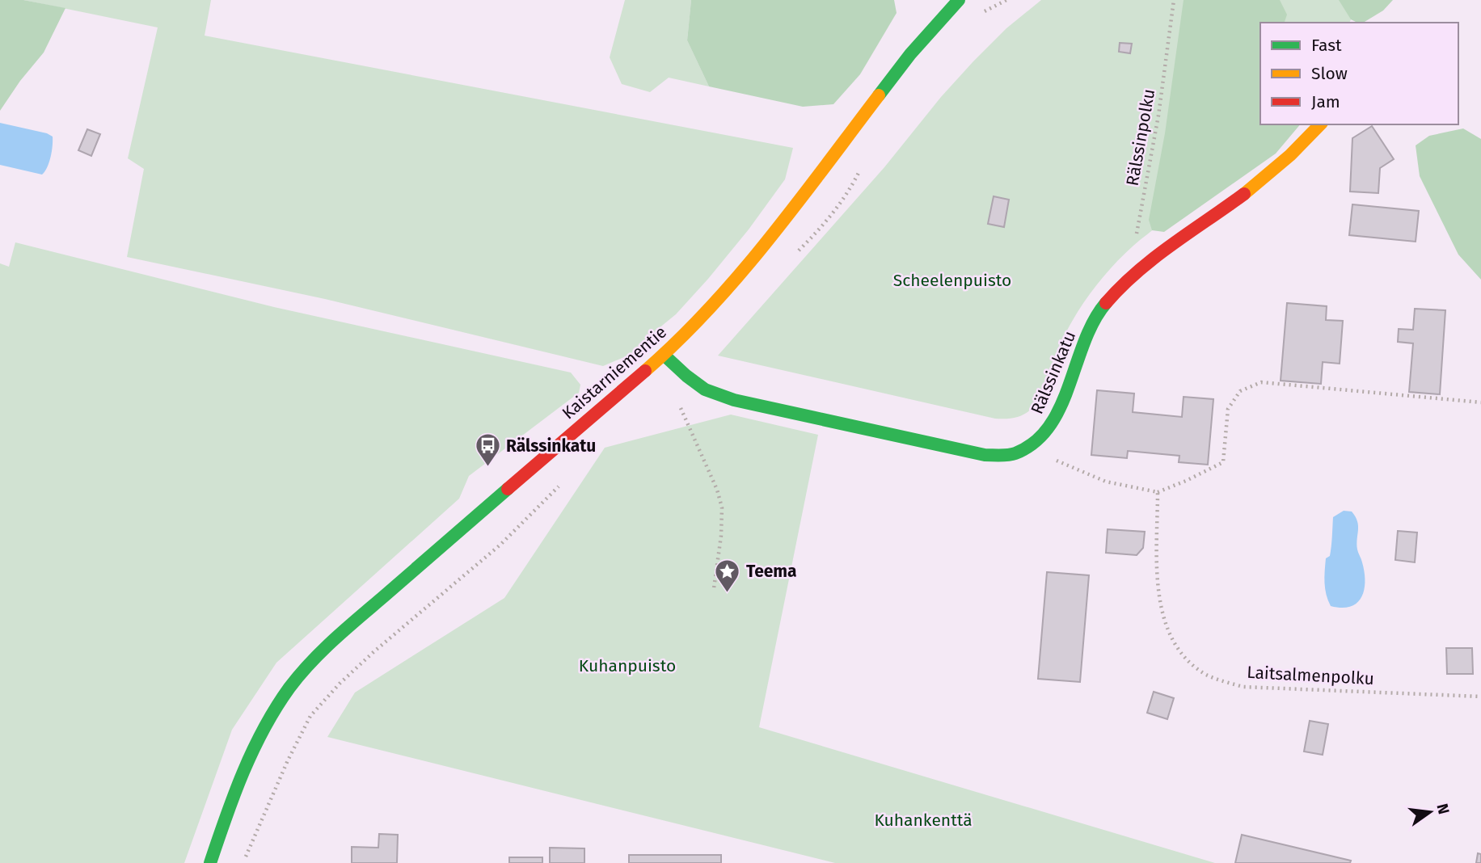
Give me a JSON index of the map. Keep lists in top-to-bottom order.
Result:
{
  "streets": {
    "street": ["Kaistarniementie", "Rälssinkatu"],
    "path": ["Rälssinpolku", "Laitsalmenpolku"]
  },
  "crossings": [
    ["Kaistarniementie", "Rälssinkatu"]
  ],
  "parks": ["Scheelenpuisto", "Kuhanpuisto", "Kuhankenttä"],
  "places": {
    "bus stop": ["Rälssinkatu"],
    "place": ["Teema"]
  },
  "legend": ["Fast", "Slow", "Jam"],
  "north": "right"
}
